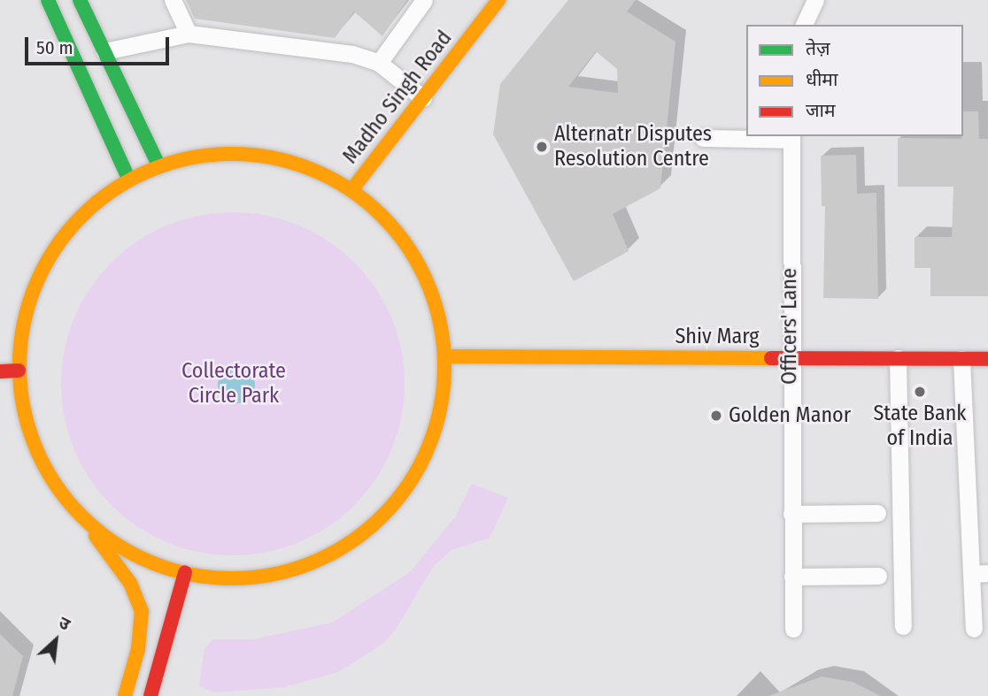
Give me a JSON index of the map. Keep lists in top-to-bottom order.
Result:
{
  "streets": {
    "main road": ["Madho Singh Road", "Shiv Marg"],
    "street": ["Officers' Lane"]
  },
  "crossings": [
    ["Officers' Lane", "Shiv Marg"]
  ],
  "parks": ["Collectorate Circle Park"],
  "places": ["Alternatr Disputes Resolution Centre", "State Bank of India", "Golden Manor"],
  "legend": ["तेज़", "धीमा", "जाम"],
  "scale_bar": "50 m",
  "north": "top right"
}
